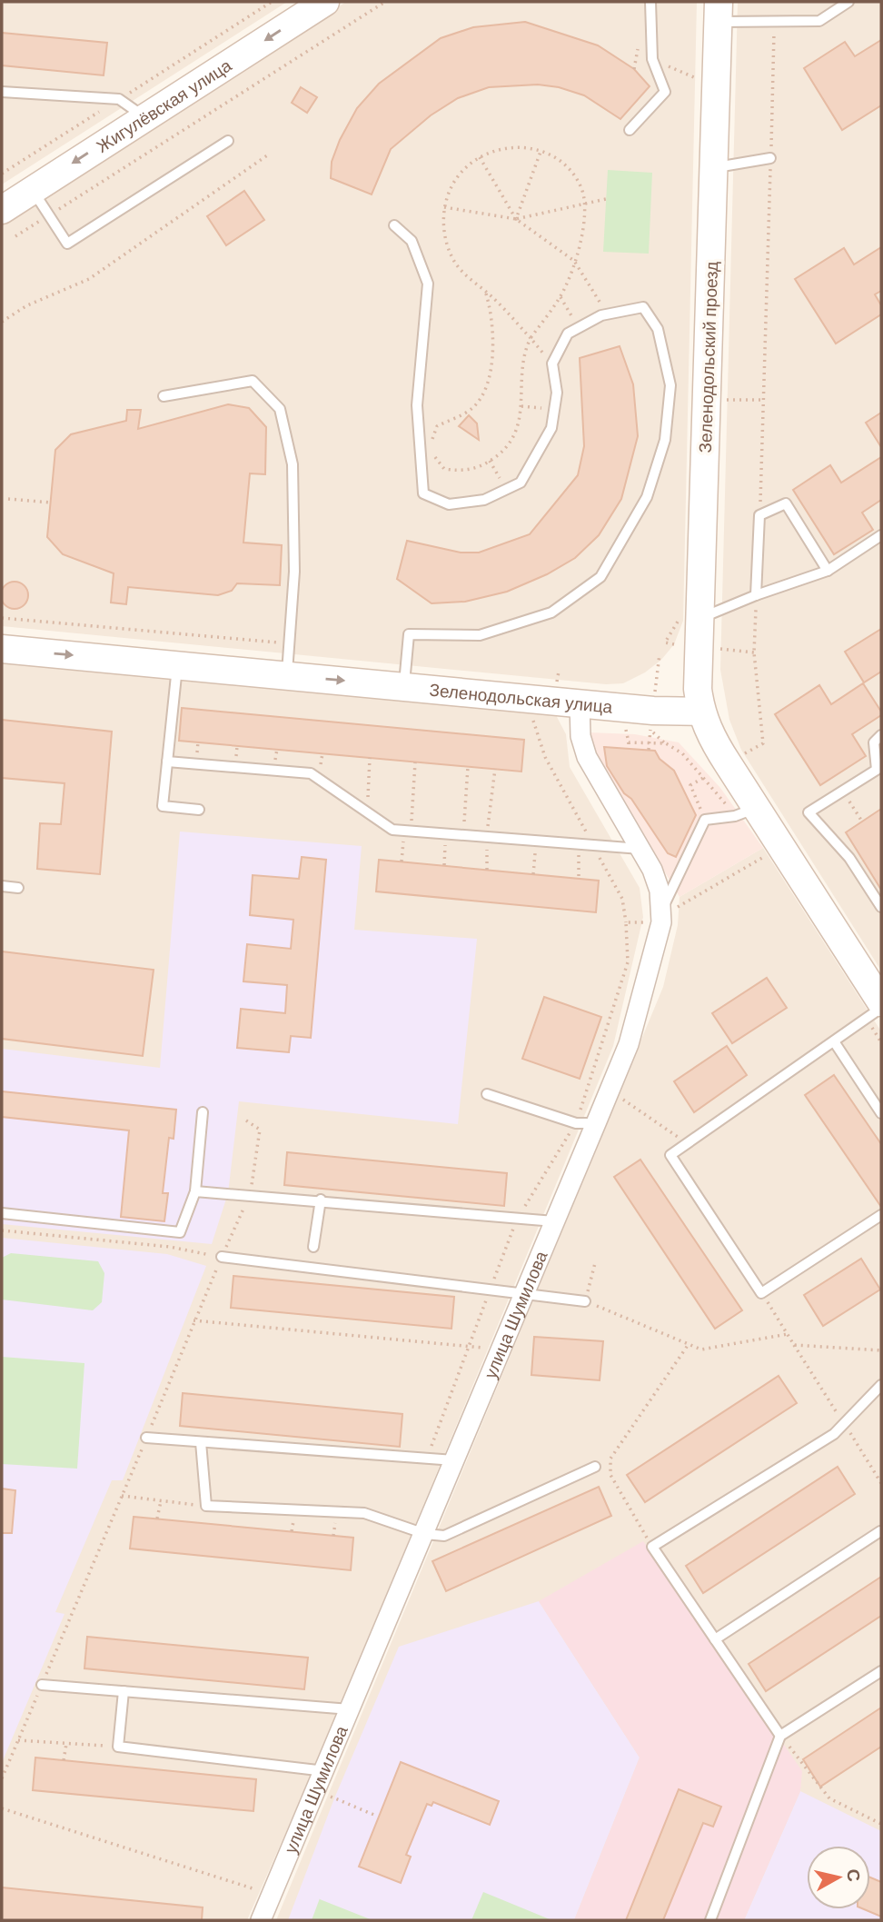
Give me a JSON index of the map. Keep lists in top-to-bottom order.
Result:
{
  "streets": {
    "street": [
      "Жигулёвская улица",
      "Зеленодольский проезд",
      "Зеленодольская улица",
      "улица Шумилова"
    ]
  },
  "crossings": [
    ["Зеленодольский проезд", "Зеленодольская улица"],
    ["Зеленодольская улица", "улица Шумилова"]
  ],
  "one_way": ["Жигулёвская улица", "Зеленодольская улица"],
  "north": "right"
}
